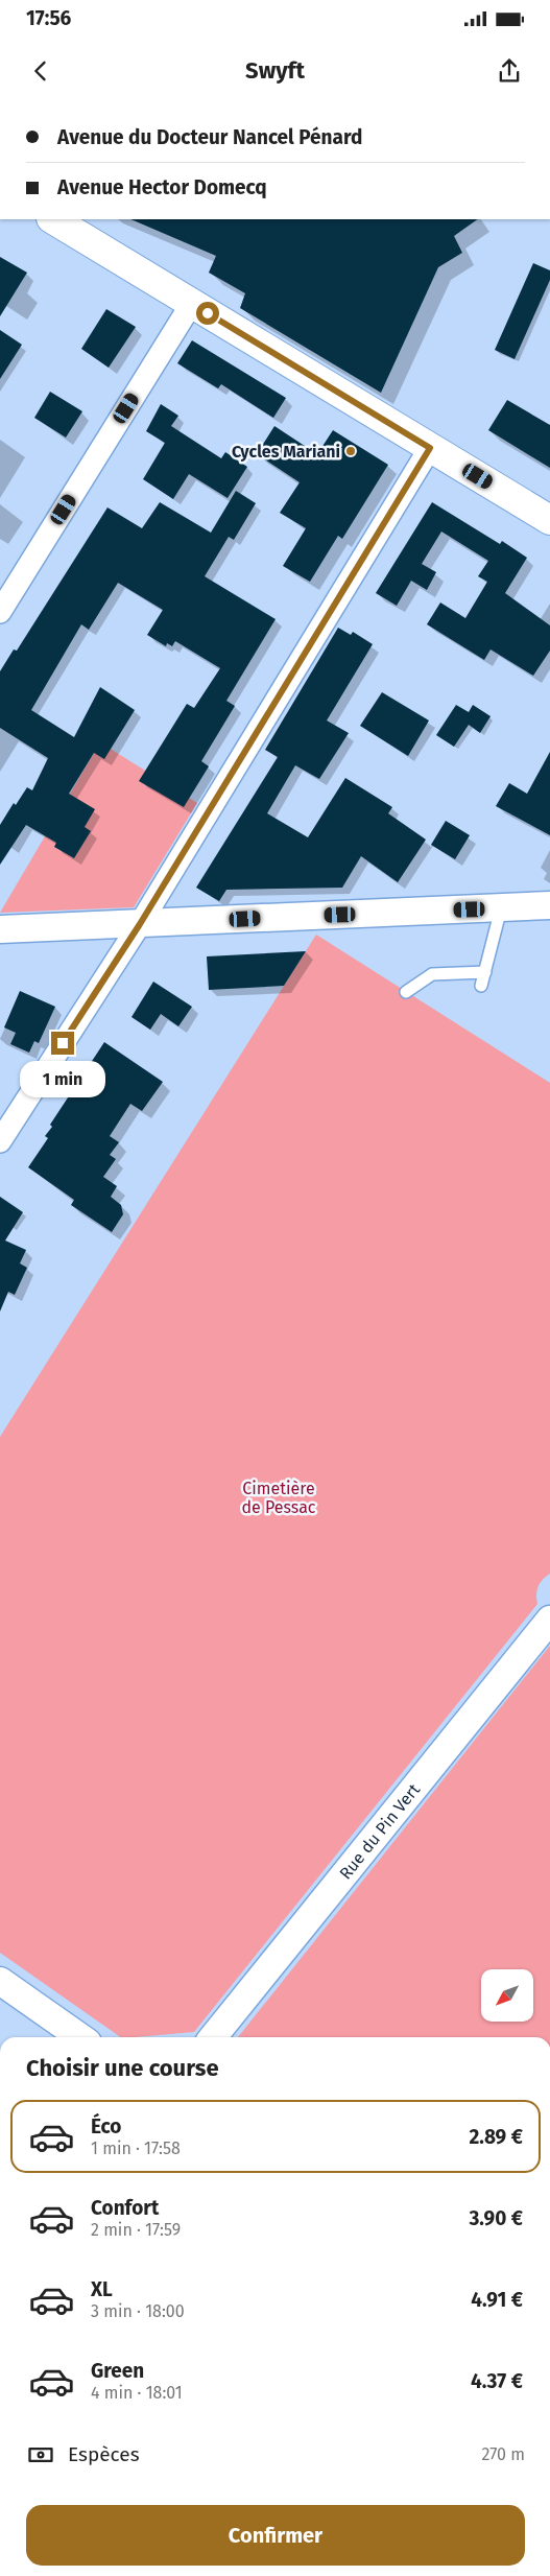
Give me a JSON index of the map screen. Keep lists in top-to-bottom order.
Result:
{
  "streets": {
    "street": ["Rue du Pin Vert"]
  },
  "parks": ["Cimetière de Pessac"],
  "places": ["Cycles Mariani"],
  "north": "bottom left",
  "page": {
    "status": "17:56",
    "header": "Swyft",
    "banner": ["Avenue du Docteur Nancel Pénard", "Avenue Hector Domecq"],
    "bubble": "1 min",
    "heading": "Choisir une course",
    "list": [
      {
        "name": "Éco",
        "note": "1 min · 17:58",
        "value": "2.89 €"
      },
      {
        "name": "Confort",
        "note": "2 min · 17:59",
        "value": "3.90 €"
      },
      {
        "name": "XL",
        "note": "3 min · 18:00",
        "value": "4.91 €"
      },
      {
        "name": "Green",
        "note": "4 min · 18:01",
        "value": "4.37 €"
      }
    ],
    "pay": ["Espèces", "270 m"],
    "buttons": "Confirmer"
  }
}
